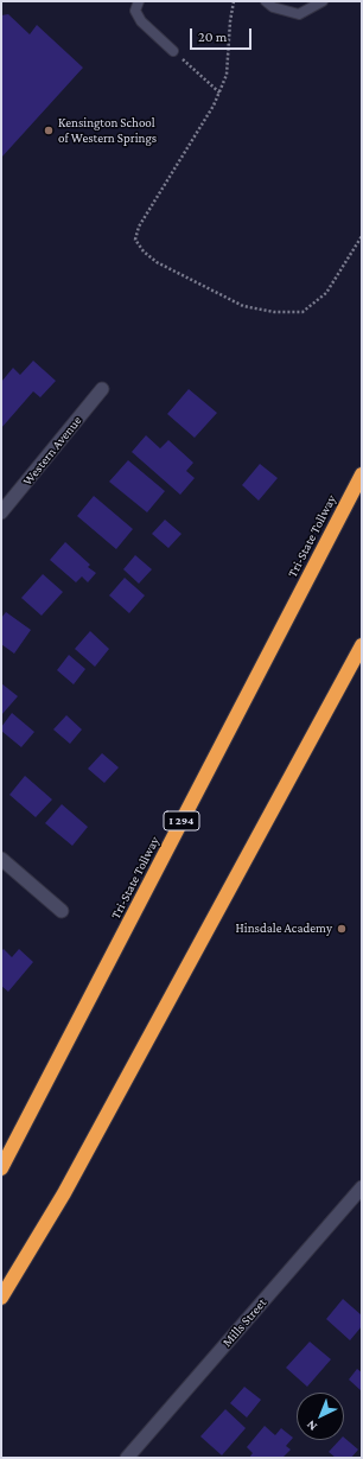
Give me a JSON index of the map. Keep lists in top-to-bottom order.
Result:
{
  "streets": {
    "highway": ["Tri-State Tollway", "I 294"],
    "street": ["Western Avenue", "Mills Street"]
  },
  "places": ["Kensington School of Western Springs", "Hinsdale Academy"],
  "scale_bar": "20 m",
  "north": "bottom left"
}
